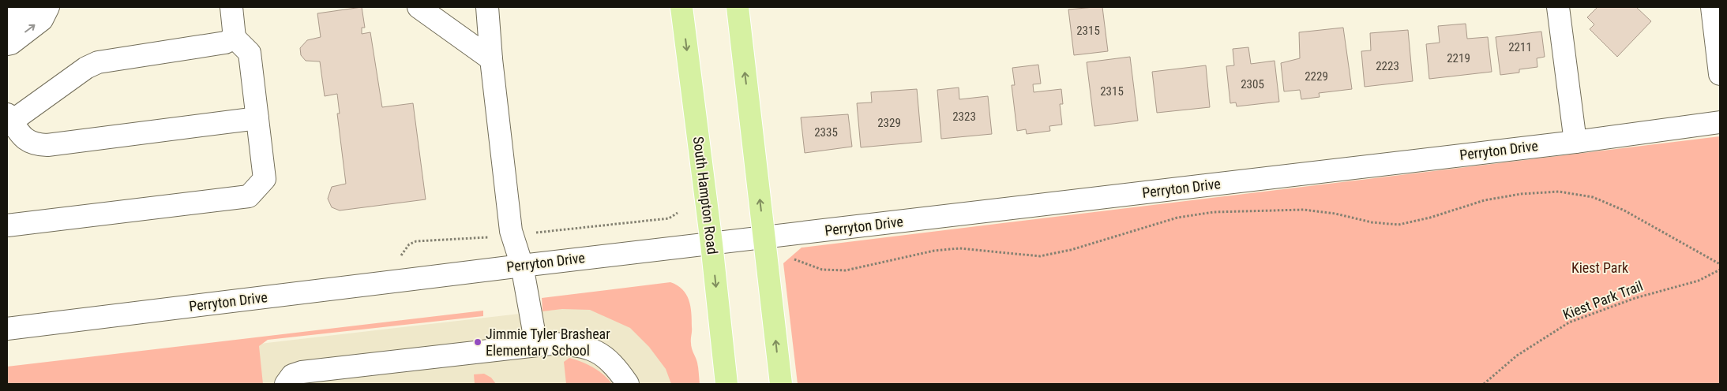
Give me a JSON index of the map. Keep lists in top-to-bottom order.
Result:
{
  "streets": {
    "main road": ["South Hampton Road"],
    "street": ["Perryton Drive"],
    "path": ["Kiest Park Trail"]
  },
  "crossings": [
    ["Perryton Drive", "South Hampton Road"]
  ],
  "parks": ["Kiest Park"],
  "places": ["Jimmie Tyler Brashear Elementary School"],
  "house_numbers": [
    "2315",
    "2211",
    "2219",
    "2223",
    "2229",
    "2305",
    "2315",
    "2323",
    "2329",
    "2335"
  ]
}
